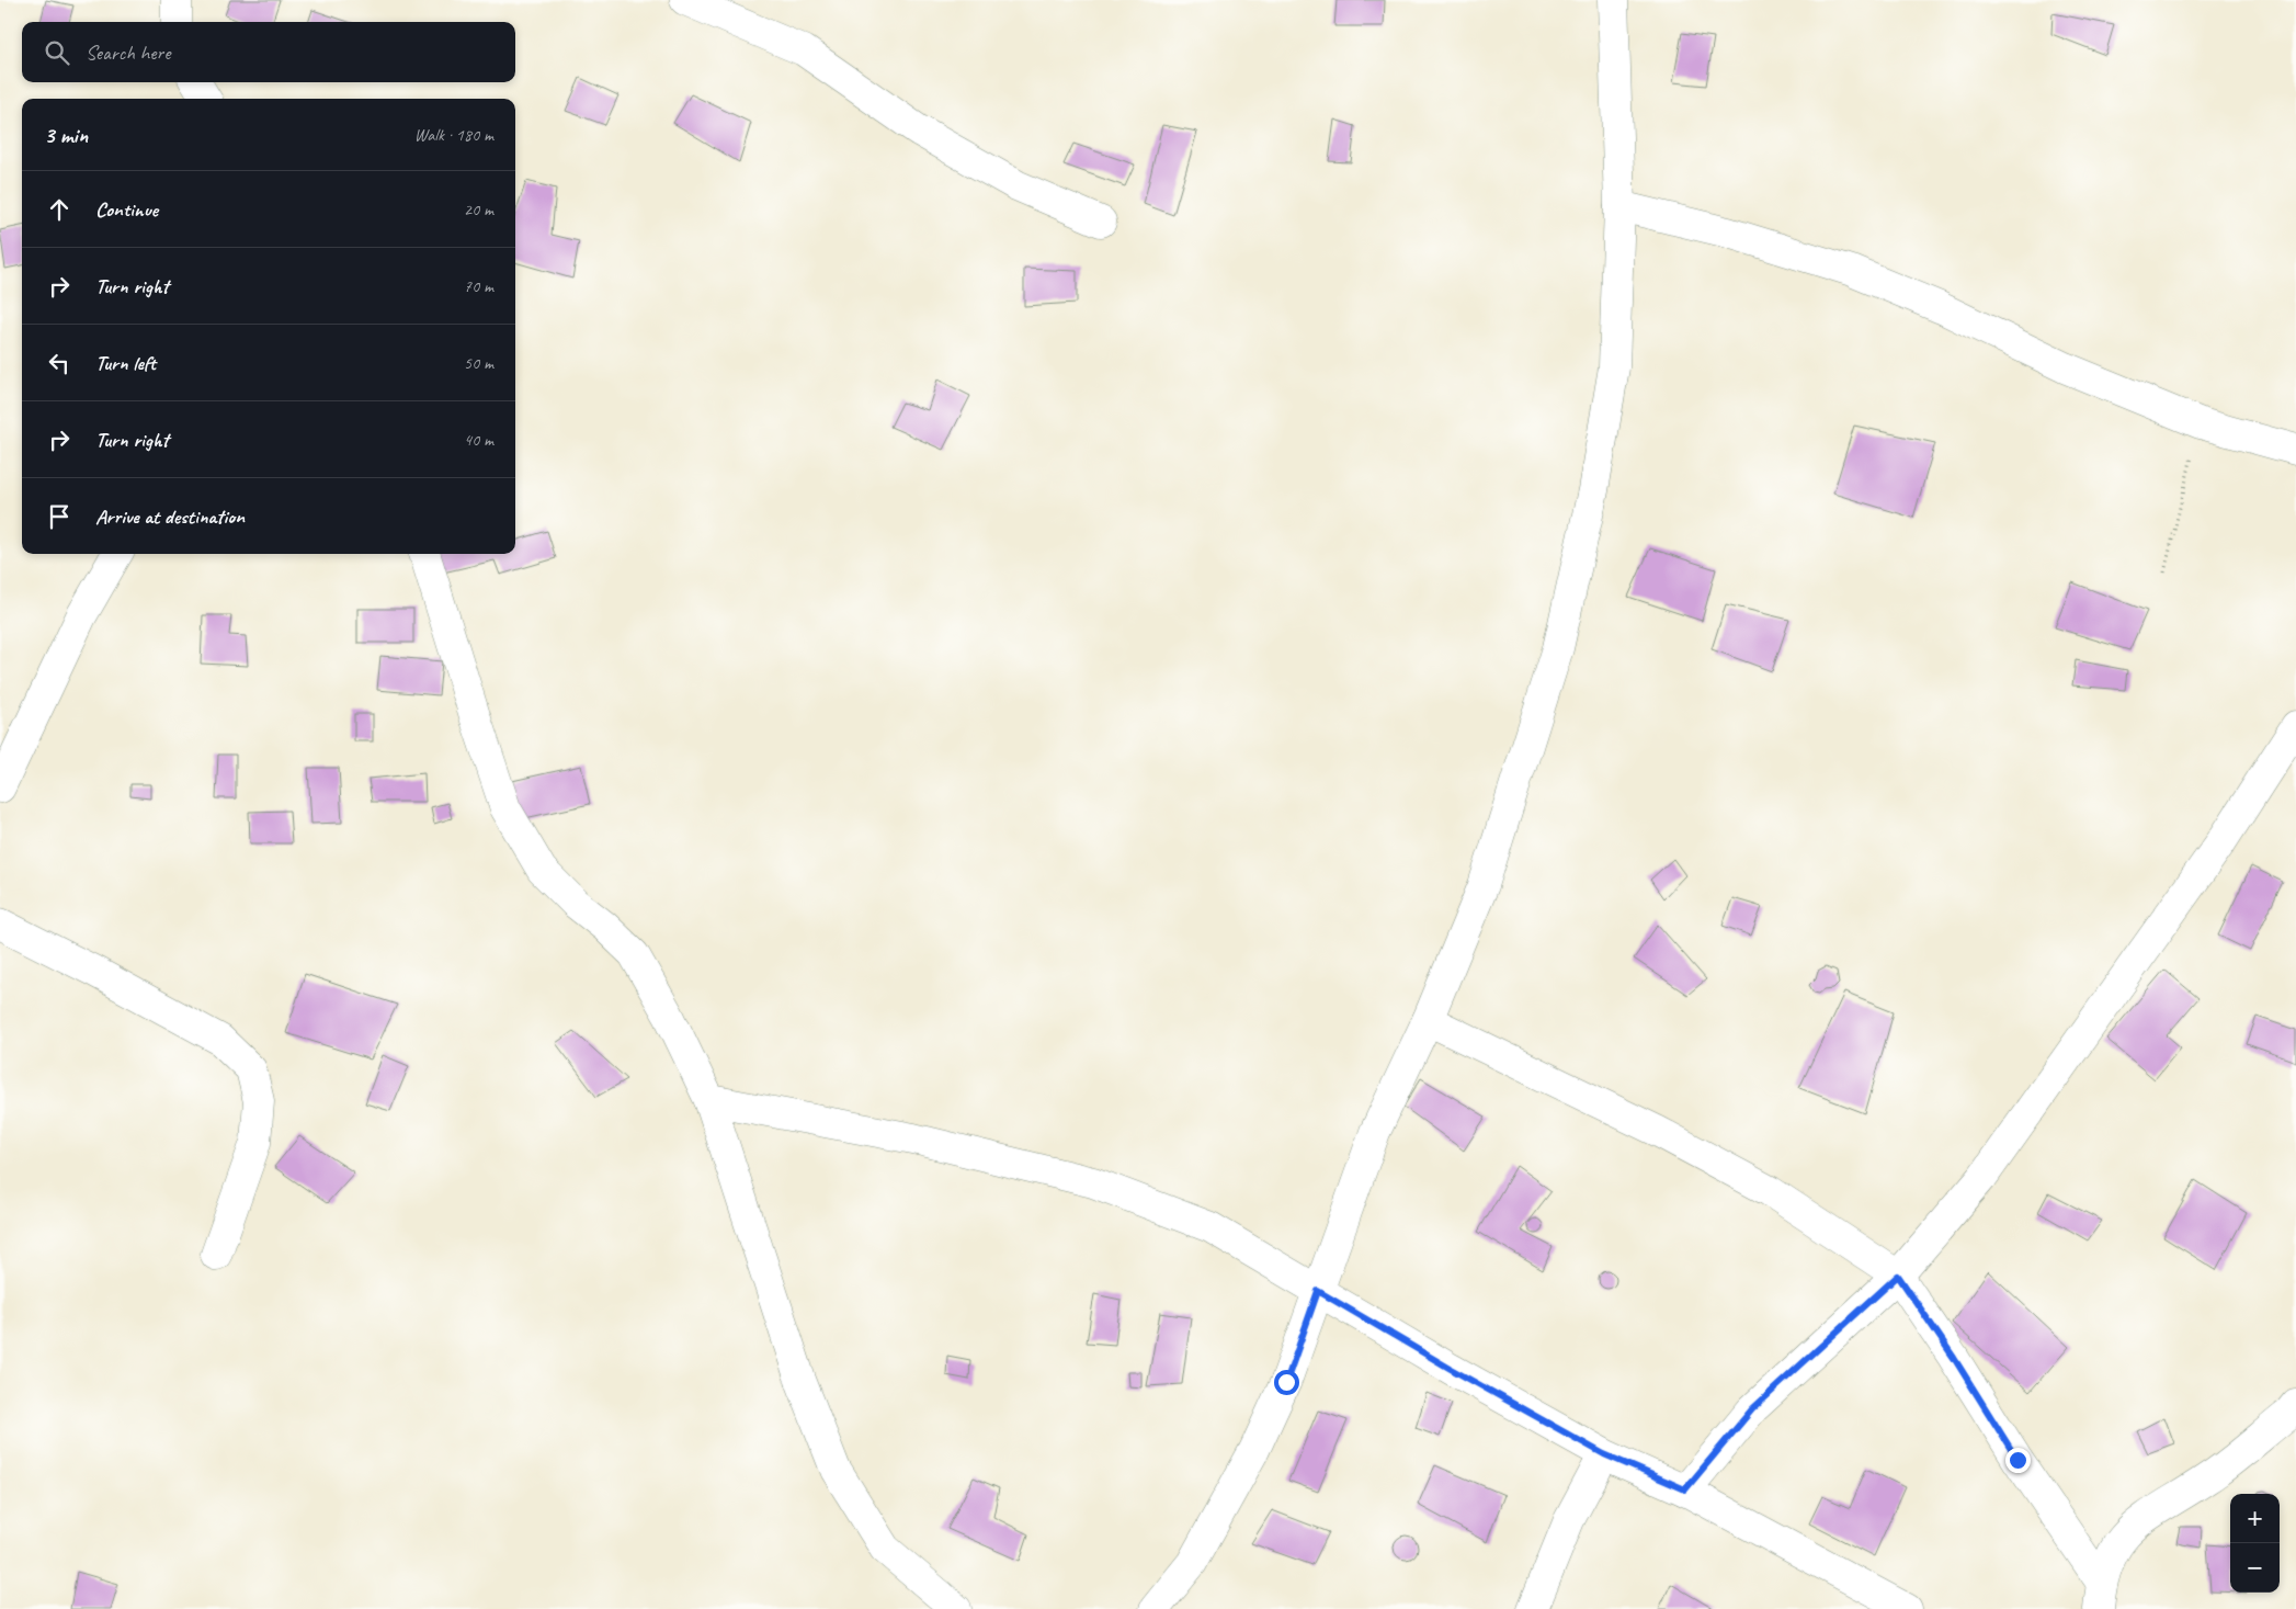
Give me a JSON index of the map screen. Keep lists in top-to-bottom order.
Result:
{
  "page": {
    "search": "Search here",
    "heading": ["3 min", "Walk · 180 m"],
    "list": [
      ["Continue", "20 m"],
      ["Turn right", "70 m"],
      ["Turn left", "50 m"],
      ["Turn right", "40 m"],
      "Arrive at destination"
    ],
    "map_buttons": ["+", "−"]
  }
}
